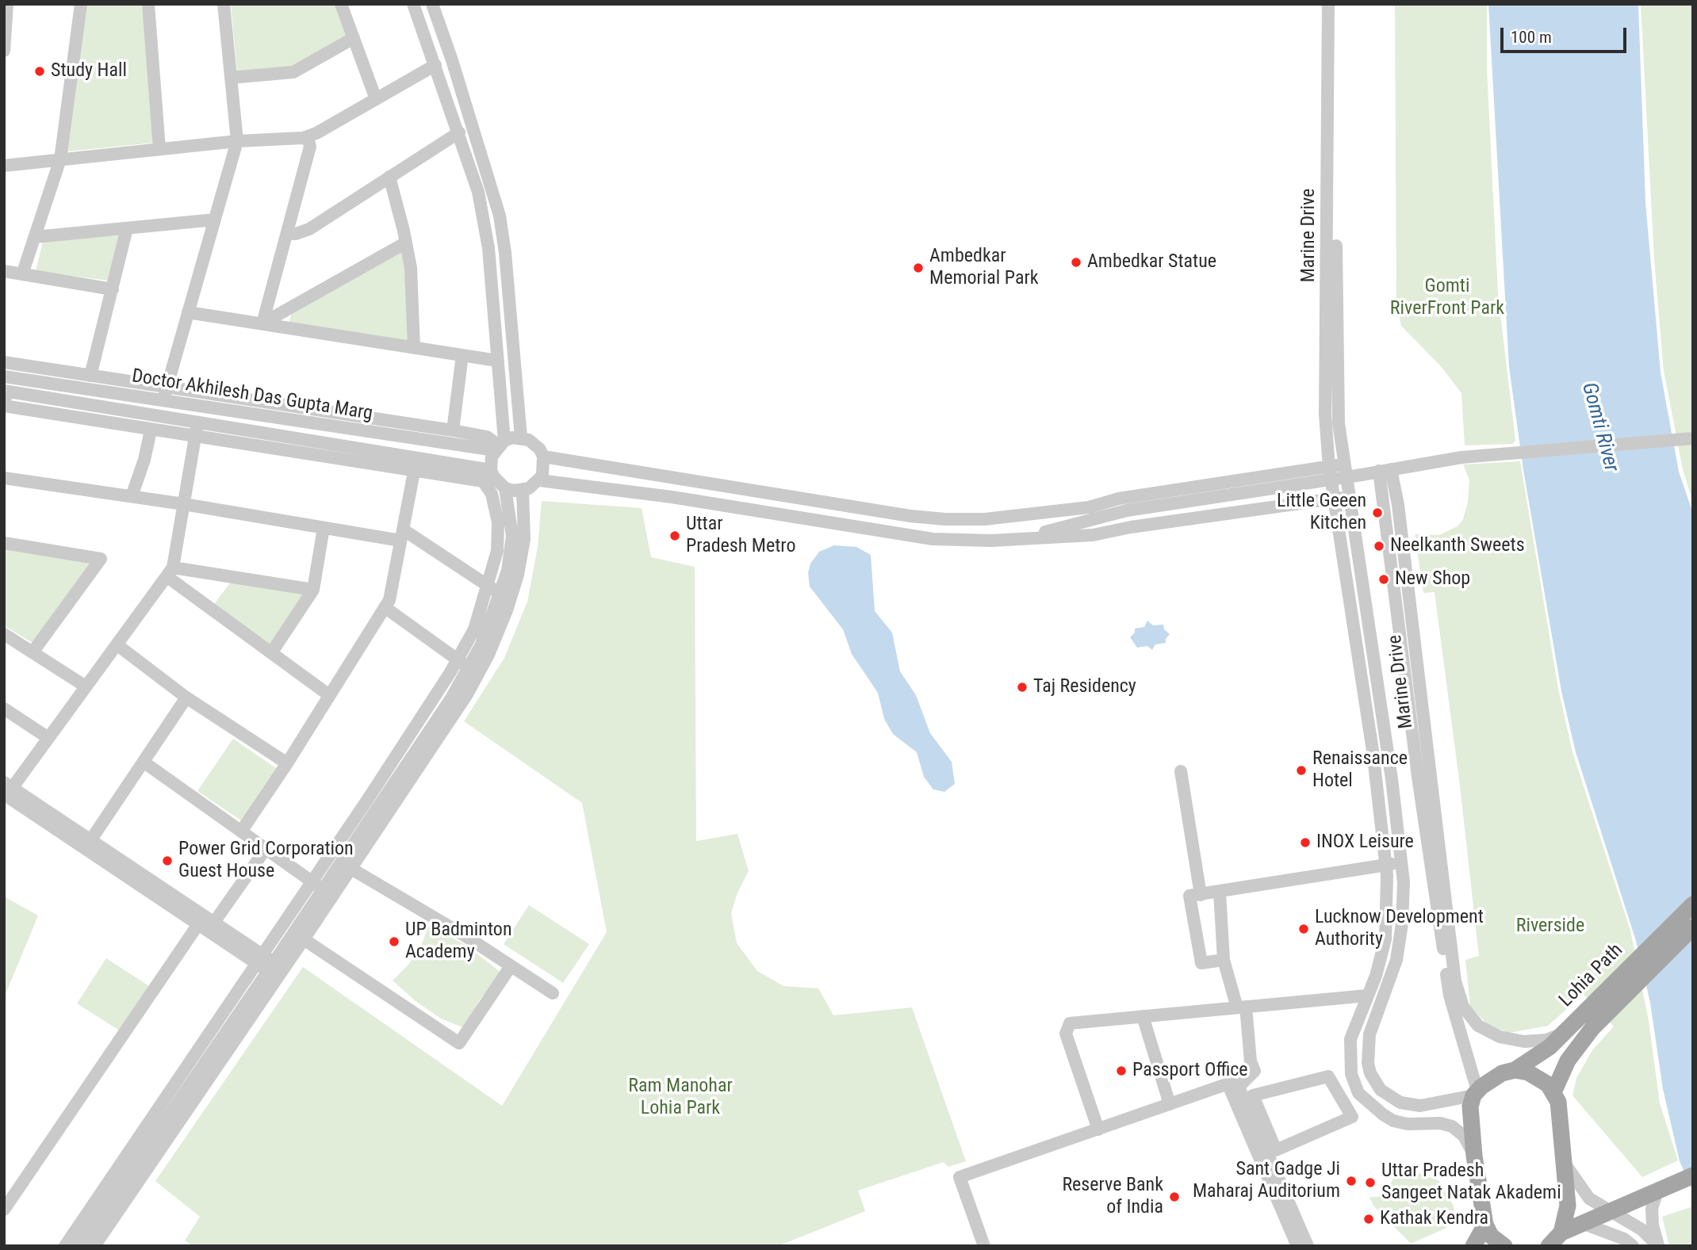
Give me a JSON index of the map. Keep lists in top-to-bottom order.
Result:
{
  "streets": {
    "main road": ["Lohia Path"],
    "street": ["Marine Drive", "Doctor Akhilesh Das Gupta Marg"]
  },
  "crossings": [
    ["Marine Drive", "Lohia Path"]
  ],
  "water": ["Gomti River"],
  "parks": ["Gomti RiverFront Park", "Riverside", "Ram Manohar Lohia Park"],
  "places": [
    "Study Hall",
    "Ambedkar Statue",
    "Ambedkar Memorial Park",
    "Little Geeen Kitchen",
    "Uttar Pradesh Metro",
    "Neelkanth Sweets",
    "New Shop",
    "Taj Residency",
    "Renaissance Hotel",
    "INOX Leisure",
    "Power Grid Corporation Guest House",
    "Lucknow Development Authority",
    "UP Badminton Academy",
    "Passport Office",
    "Sant Gadge Ji Maharaj Auditorium",
    "Uttar Pradesh Sangeet Natak Akademi",
    "Reserve Bank of India",
    "Kathak Kendra"
  ],
  "scale_bar": "100 m"
}
